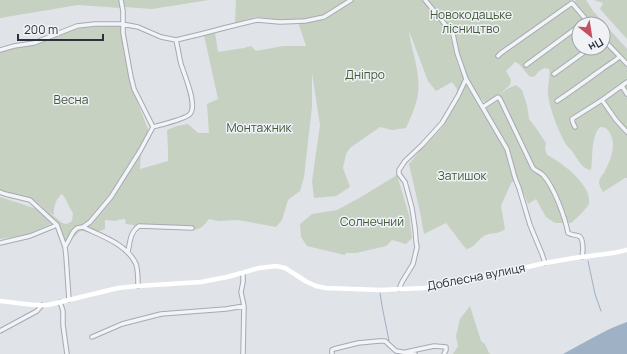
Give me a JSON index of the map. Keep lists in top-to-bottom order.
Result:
{
  "streets": {
    "street": ["Доблесна вулиця"]
  },
  "parks": [
    "Новокодацьке лісництво",
    "Дніпро",
    "Весна",
    "Монтажник",
    "Затишок",
    "Солнечний"
  ],
  "scale_bar": "200 m",
  "north": "bottom right"
}
